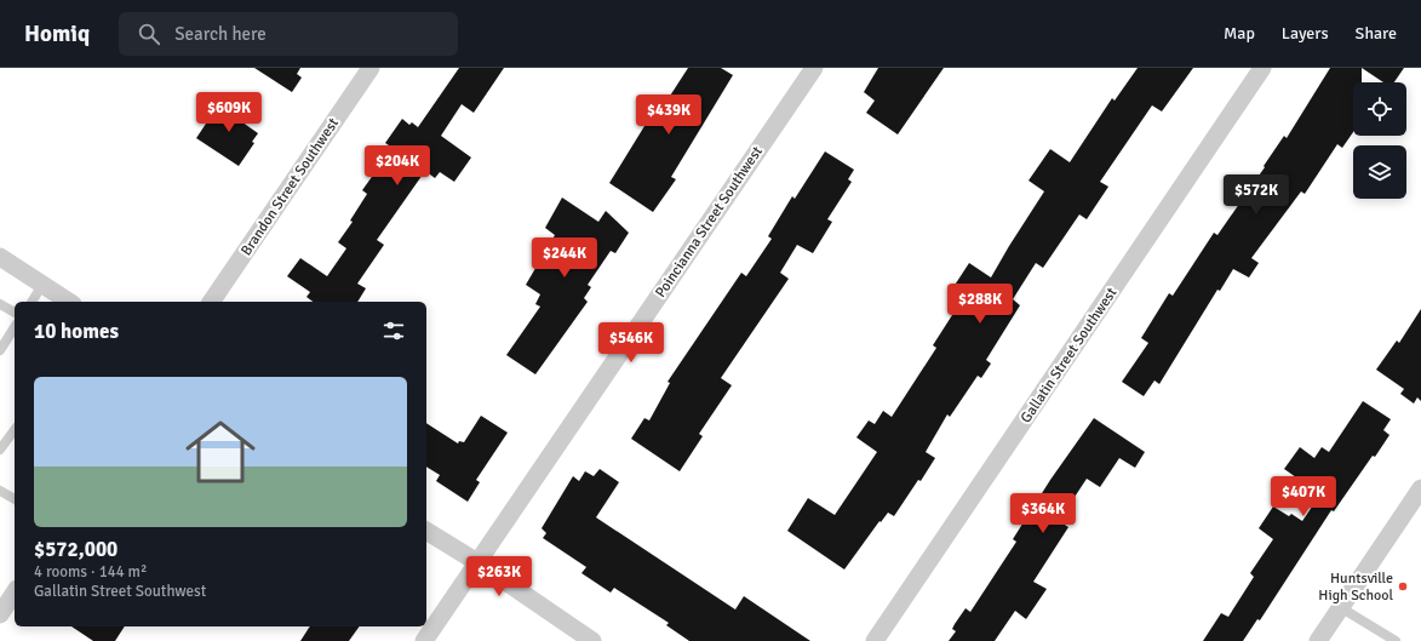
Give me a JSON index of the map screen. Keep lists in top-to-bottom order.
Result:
{
  "streets": {
    "street": ["Brandon Street Southwest", "Poincianna Street Southwest", "Gallatin Street Southwest"]
  },
  "places": ["Huntsville High School"],
  "page": {
    "header": "Homiq",
    "search": "Search here",
    "nav": ["Map", "Layers", "Share"],
    "price": [
      "$609K",
      "$439K",
      "$204K",
      "$572K",
      "$244K",
      "$288K",
      "$546K",
      "$407K",
      "$364K",
      "$263K"
    ],
    "heading": "10 homes",
    "list": [
      {
        "name": "$572,000",
        "note": "4 rooms · 144 m² · Gallatin Street Southwest"
      }
    ]
  }
}
